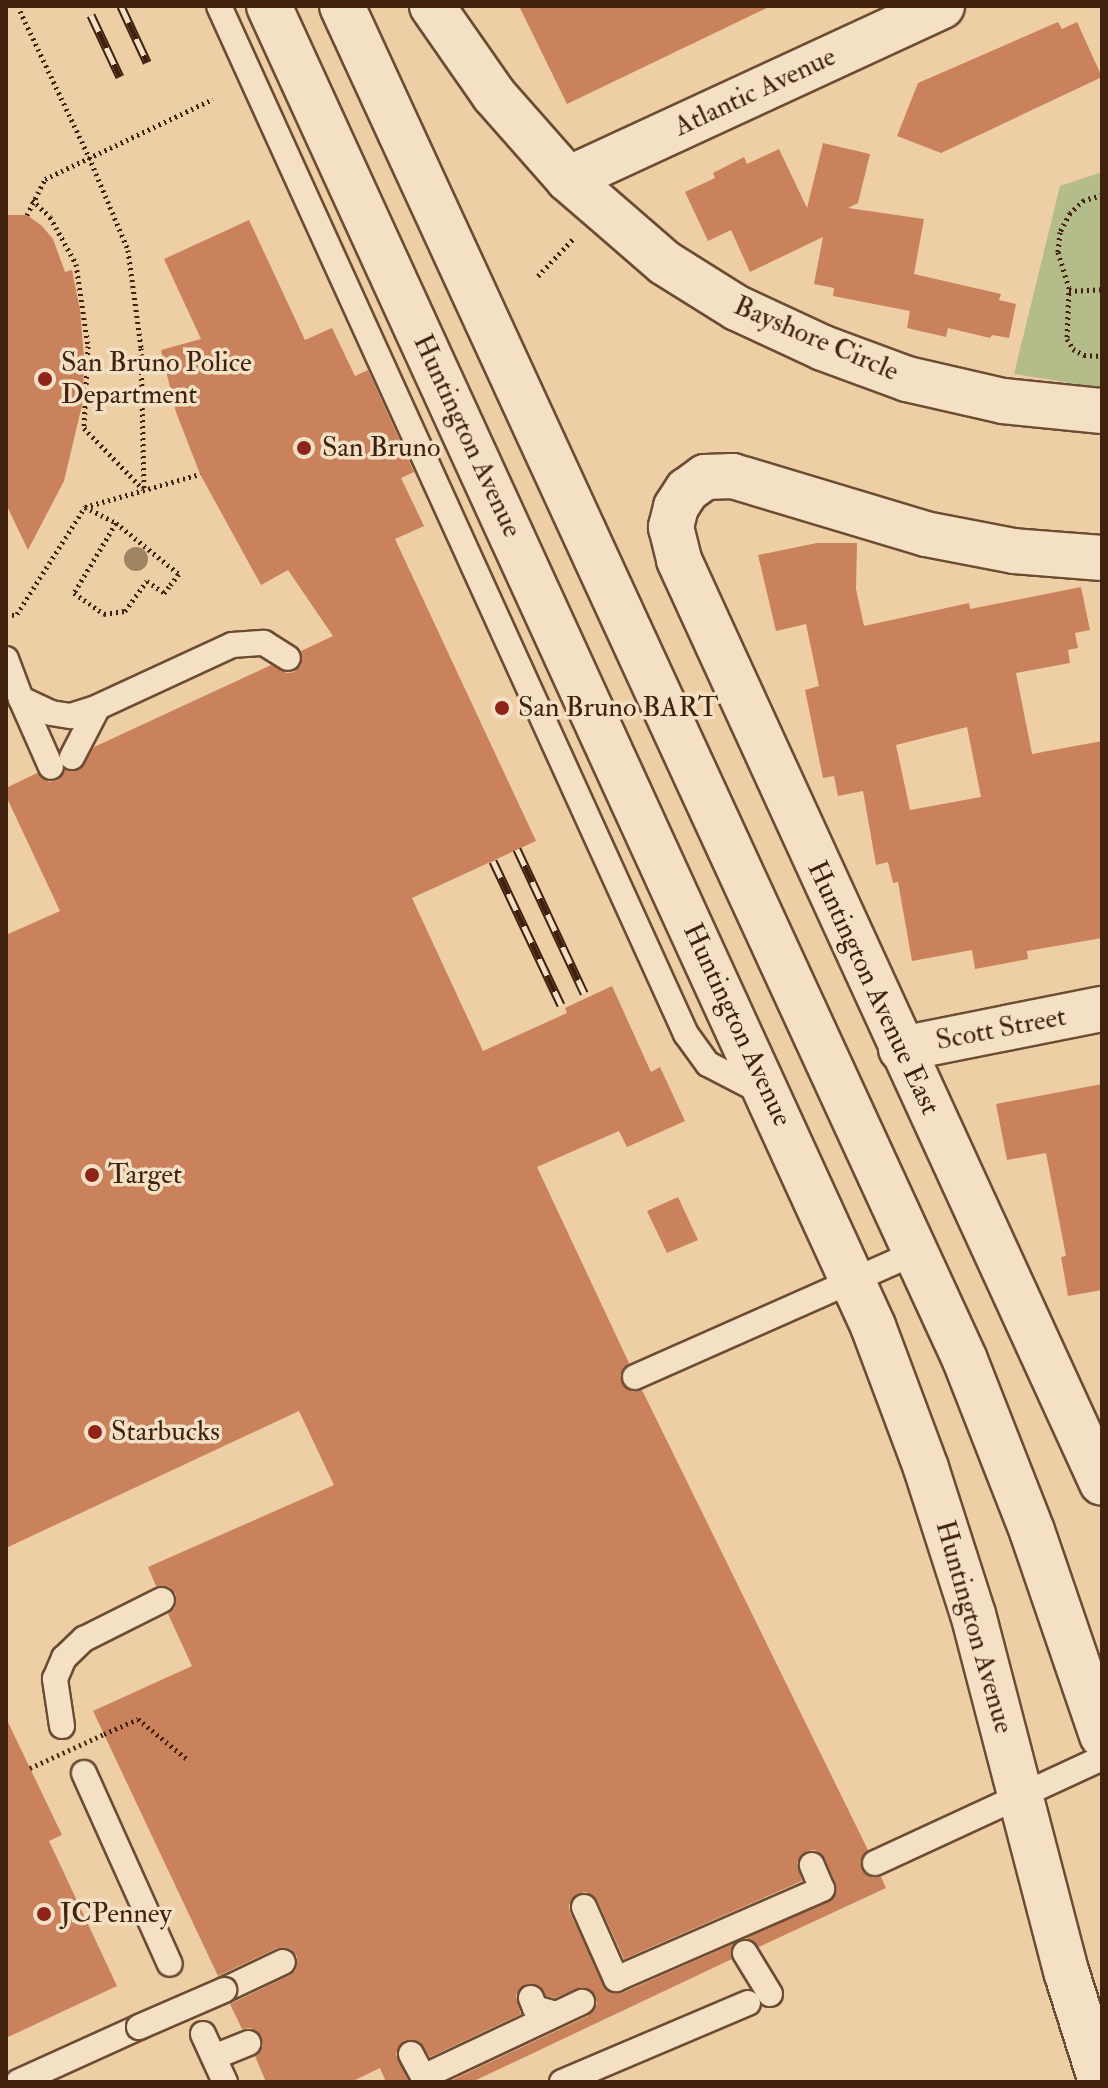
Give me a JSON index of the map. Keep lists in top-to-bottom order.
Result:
{
  "streets": {
    "street": [
      "Atlantic Avenue",
      "Bayshore Circle",
      "Huntington Avenue",
      "Huntington Avenue East",
      "Scott Street"
    ]
  },
  "crossings": [
    ["Atlantic Avenue", "Bayshore Circle"],
    ["Huntington Avenue East", "Scott Street"]
  ],
  "places": [
    "San Bruno Police Department",
    "San Bruno",
    "San Bruno BART",
    "Target",
    "Starbucks",
    "JCPenney"
  ]
}
